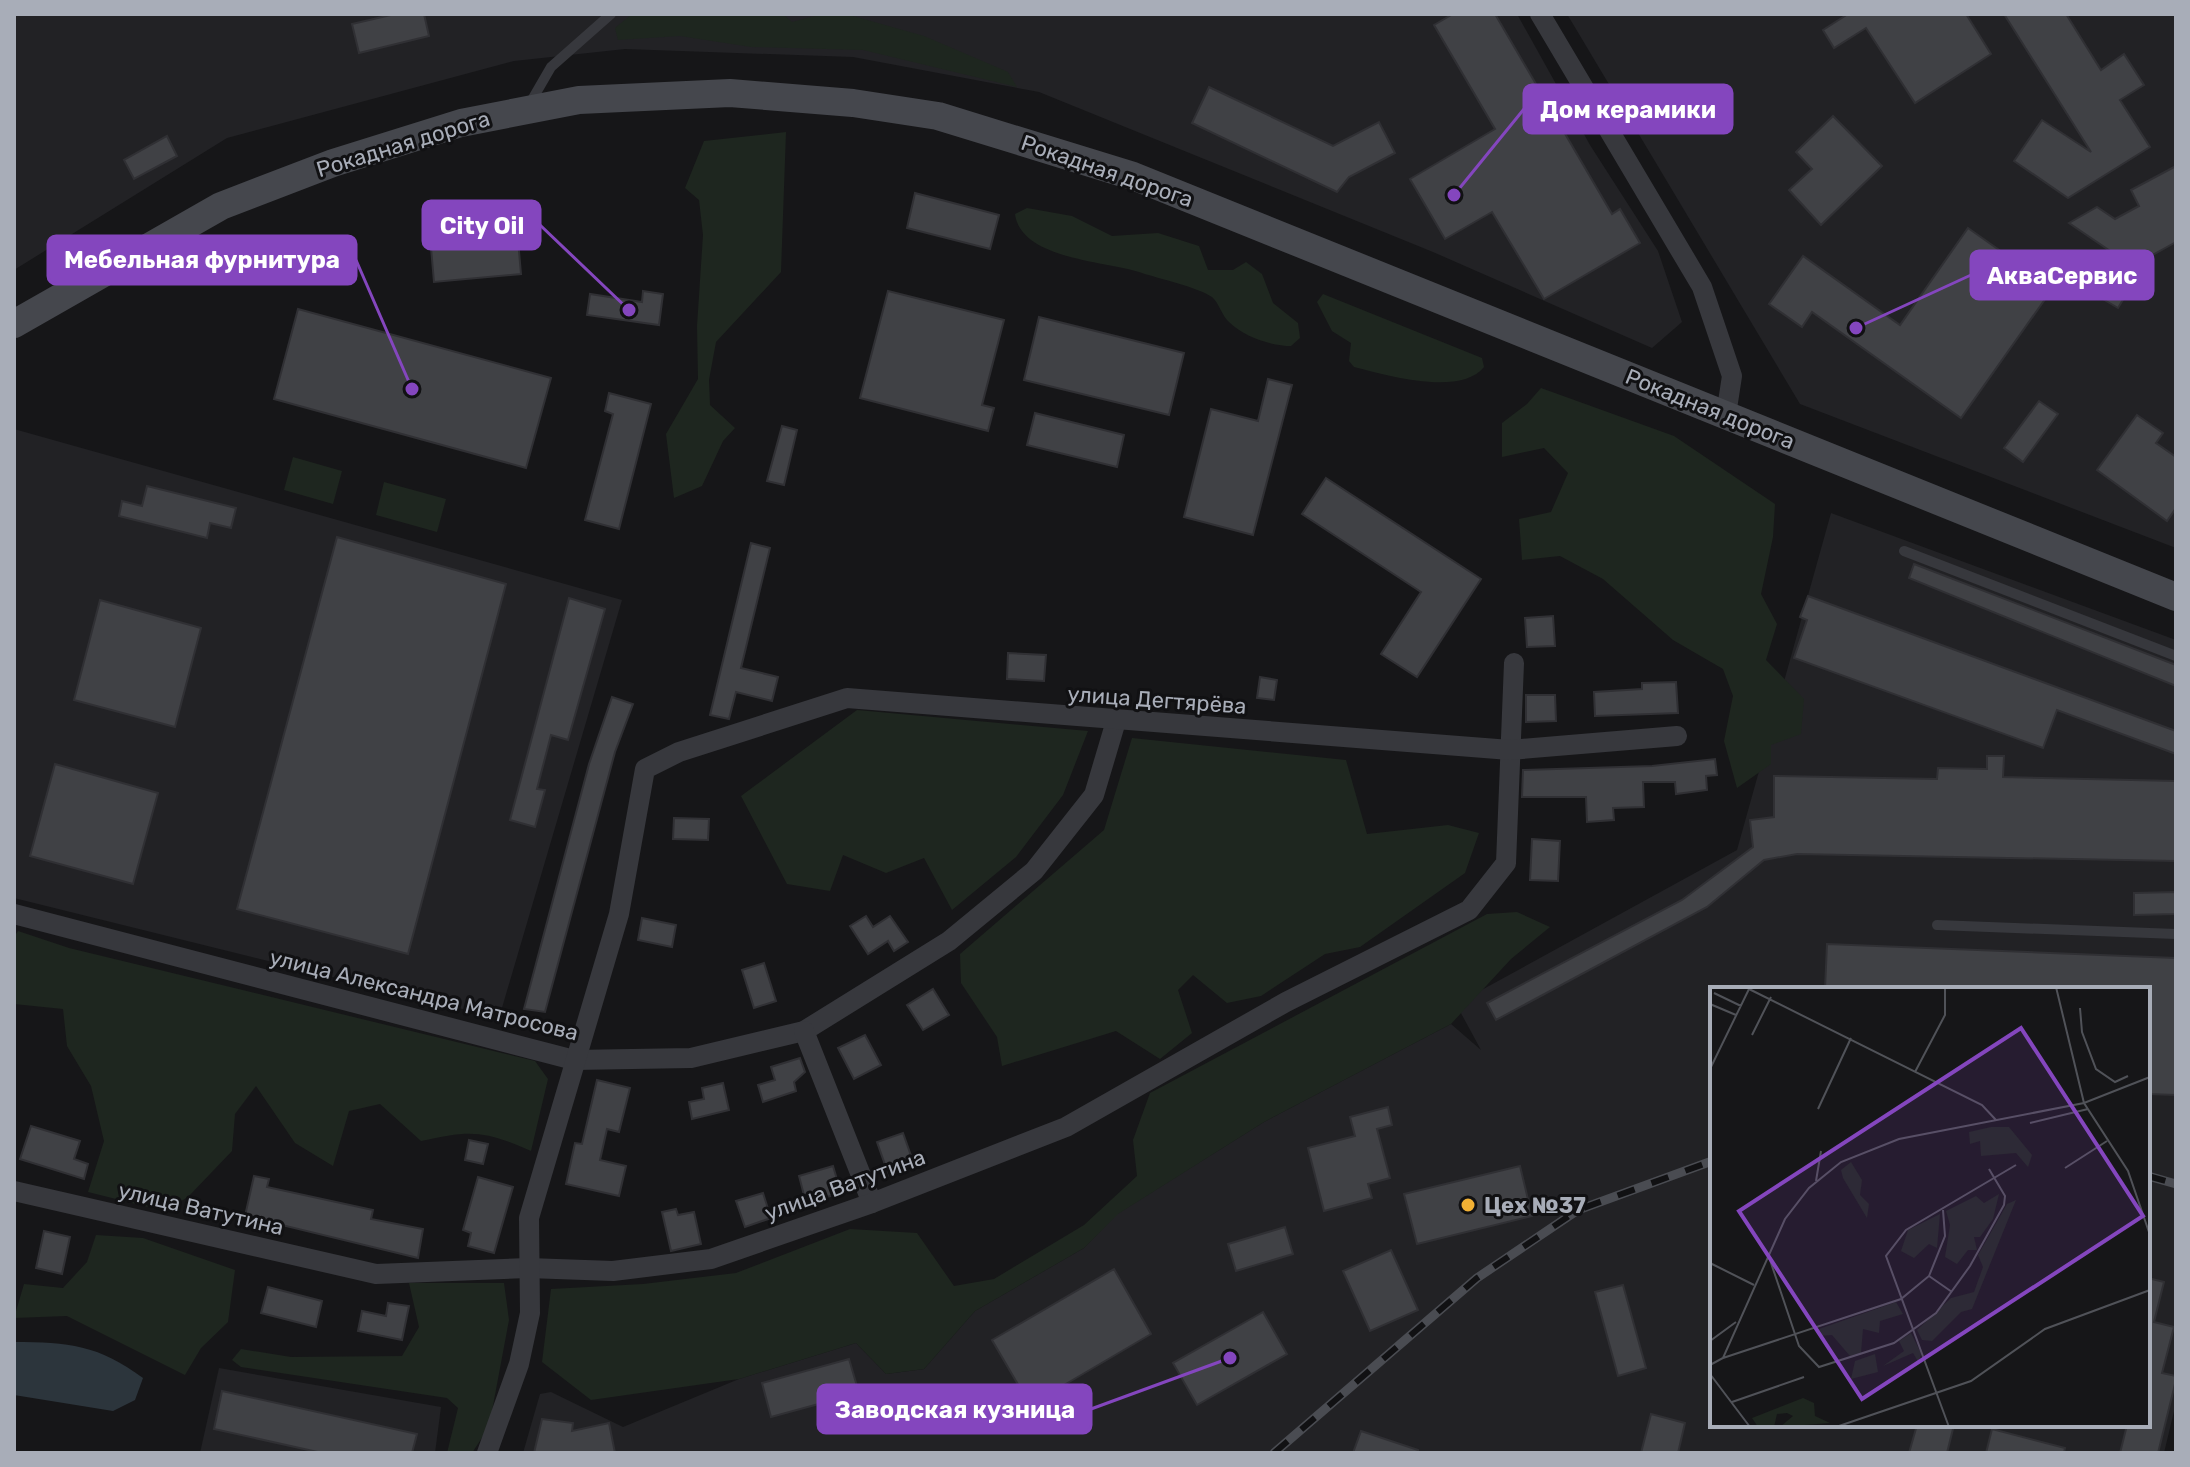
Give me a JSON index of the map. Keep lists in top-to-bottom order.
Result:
{
  "streets": {
    "main road": ["Рокадная дорога"],
    "street": ["улица Дегтярёва", "улица Александра Матросова", "улица Ватутина"]
  },
  "crossings": [
    ["улица Дегтярёва", "улица Александра Матросова"],
    ["улица Дегтярёва", "улица Ватутина"]
  ],
  "places": [
    "Дом керамики",
    "City Oil",
    "АкваСервис",
    "Мебельная фурнитура",
    "Цех №37",
    "Заводская кузница"
  ]
}
